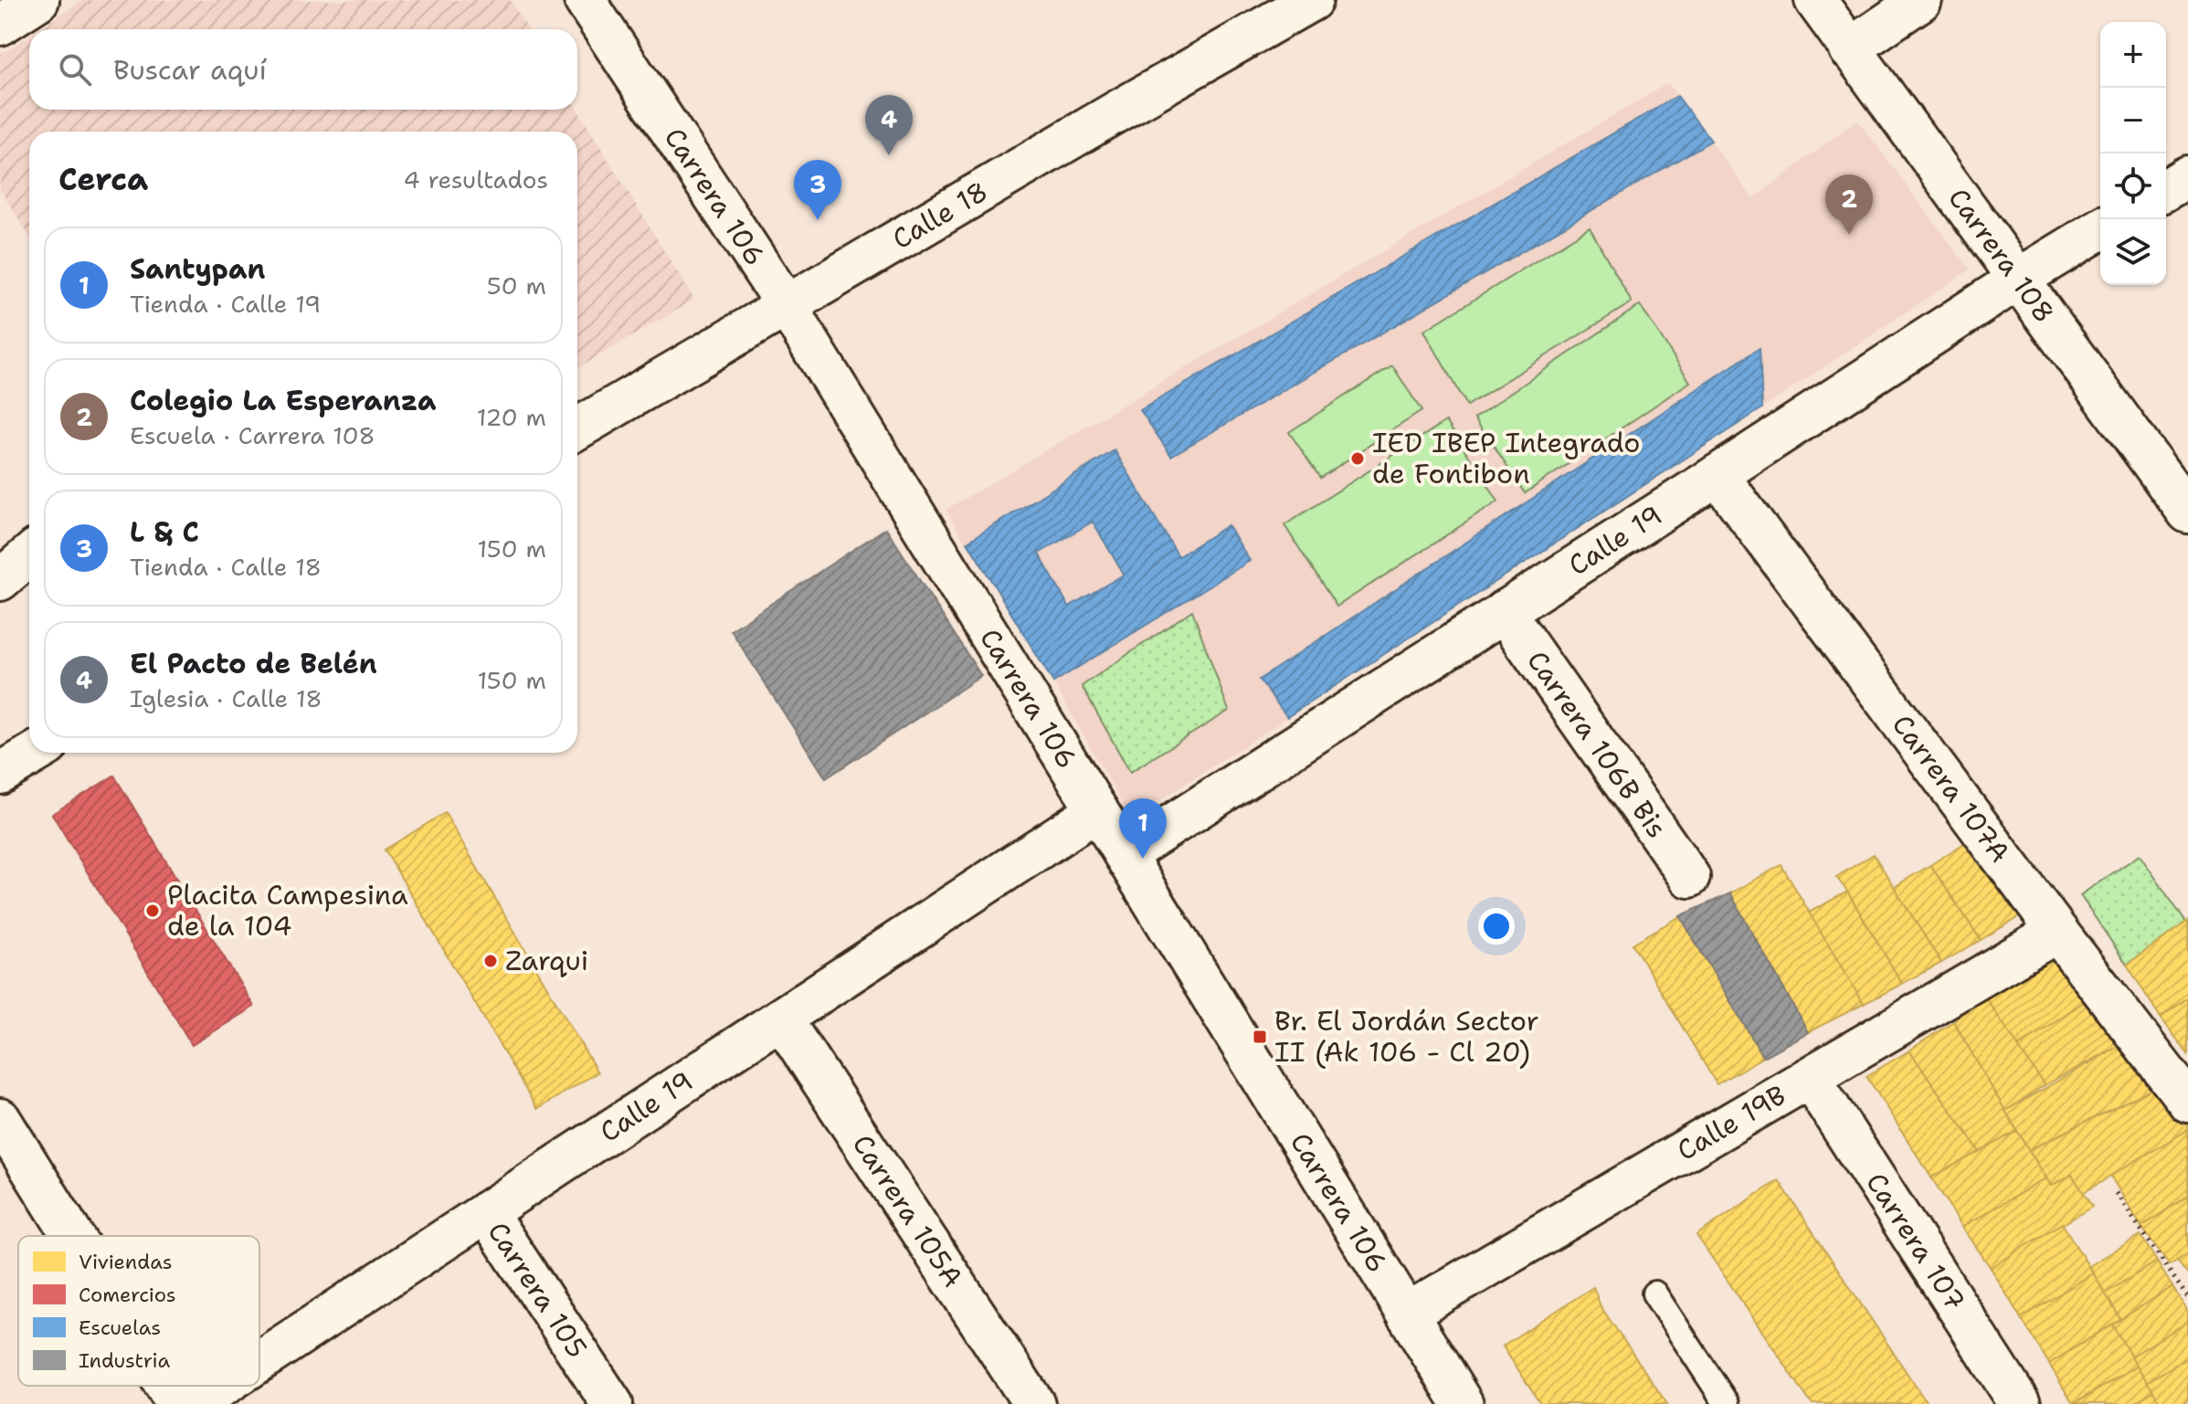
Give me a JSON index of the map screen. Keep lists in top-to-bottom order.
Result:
{
  "streets": {
    "street": [
      "Carrera 106",
      "Calle 18",
      "Carrera 108",
      "Calle 19",
      "Carrera 106B Bis",
      "Carrera 107A",
      "Calle 19B",
      "Carrera 105A",
      "Carrera 107",
      "Carrera 105"
    ]
  },
  "crossings": [
    ["Carrera 106", "Calle 18"],
    ["Carrera 106", "Calle 19"],
    ["Carrera 106", "Calle 19B"],
    ["Carrera 108", "Calle 19"],
    ["Calle 19", "Carrera 106B Bis"],
    ["Calle 19", "Carrera 107A"],
    ["Calle 19", "Carrera 105A"],
    ["Calle 19", "Carrera 105"],
    ["Carrera 107A", "Calle 19B"],
    ["Calle 19B", "Carrera 107"]
  ],
  "places": {
    "other": ["IED IBEP Integrado de Fontibon", "Placita Campesina de la 104", "Zarqui"],
    "transit": ["Br. El Jordán Sector II (Ak 106 - Cl 20)"]
  },
  "legend": [
    "Viviendas",
    "Comercios",
    "Escuelas",
    "Industria"
  ],
  "page": {
    "map_buttons": ["+", "−"],
    "search": "Buscar aquí",
    "pins": [
      "4",
      "3",
      "2",
      "1"
    ],
    "heading": ["Cerca", "4 resultados"],
    "list": [
      {
        "mark": "1",
        "name": "Santypan",
        "note": "Tienda · Calle 19",
        "value": "50 m"
      },
      {
        "mark": "2",
        "name": "Colegio La Esperanza",
        "note": "Escuela · Carrera 108",
        "value": "120 m"
      },
      {
        "mark": "3",
        "name": "L & C",
        "note": "Tienda · Calle 18",
        "value": "150 m"
      },
      {
        "mark": "4",
        "name": "El Pacto de Belén",
        "note": "Iglesia · Calle 18",
        "value": "150 m"
      }
    ]
  }
}
